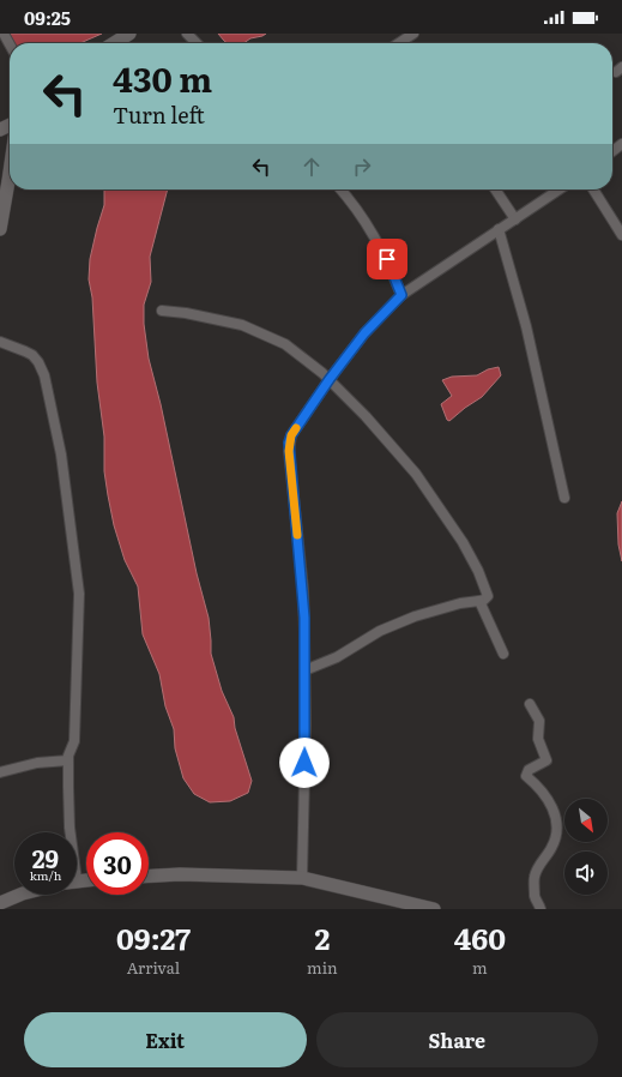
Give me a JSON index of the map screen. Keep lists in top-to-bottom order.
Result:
{
  "north": "bottom right",
  "page": {
    "status": "09:25",
    "turn": ["430 m", "Turn left"],
    "speed": "29 km/h",
    "limit": "30",
    "eta": [
      "09:27",
      "Arrival",
      "2",
      "min",
      "460",
      "m"
    ],
    "buttons": ["Exit", "Share"]
  }
}
